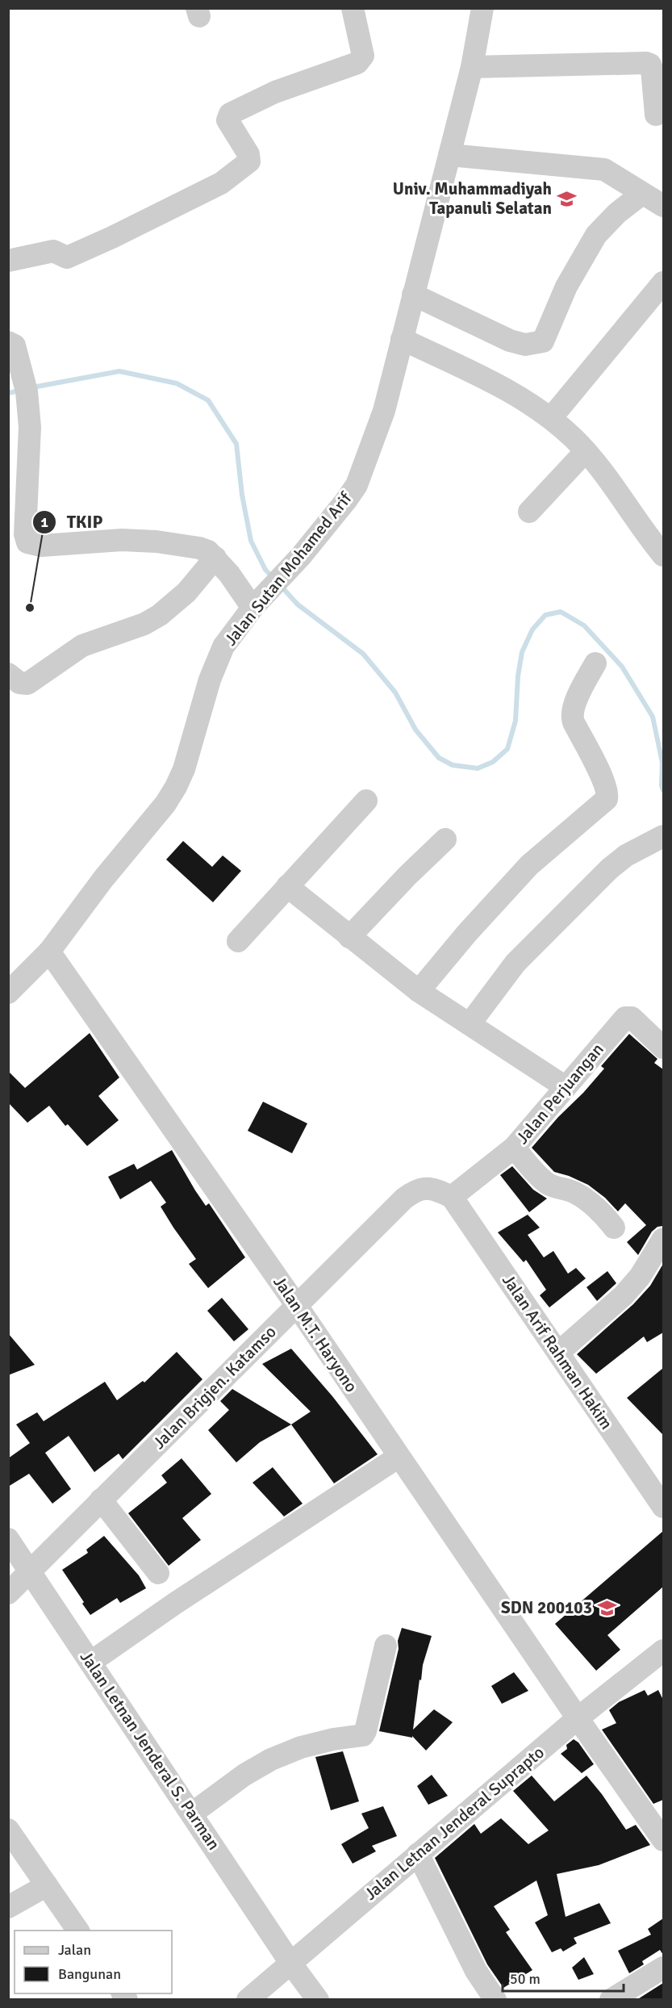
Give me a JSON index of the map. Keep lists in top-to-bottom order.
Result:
{
  "streets": {
    "street": [
      "Jalan Sutan Mohamed Arif",
      "Jalan Perjuangan",
      "Jalan M.T. Haryono",
      "Jalan Arif Rahman Hakim",
      "Jalan Brigjen. Katamso",
      "Jalan Letnan Jenderal S. Parman",
      "Jalan Letnan Jenderal Suprapto"
    ]
  },
  "crossings": [
    ["Jalan Sutan Mohamed Arif", "Jalan M.T. Haryono"],
    ["Jalan Perjuangan", "Jalan Arif Rahman Hakim"],
    ["Jalan Perjuangan", "Jalan Brigjen. Katamso"],
    ["Jalan M.T. Haryono", "Jalan Brigjen. Katamso"],
    ["Jalan M.T. Haryono", "Jalan Letnan Jenderal Suprapto"],
    ["Jalan Arif Rahman Hakim", "Jalan Brigjen. Katamso"],
    ["Jalan Brigjen. Katamso", "Jalan Letnan Jenderal S. Parman"],
    ["Jalan Letnan Jenderal S. Parman", "Jalan Letnan Jenderal Suprapto"]
  ],
  "places": {
    "school or university": ["Univ. Muhammadiyah Tapanuli Selatan", "SDN 200103"],
    "other": ["TKIP"]
  },
  "legend": ["Jalan", "Bangunan"],
  "scale_bar": "50 m"
}
